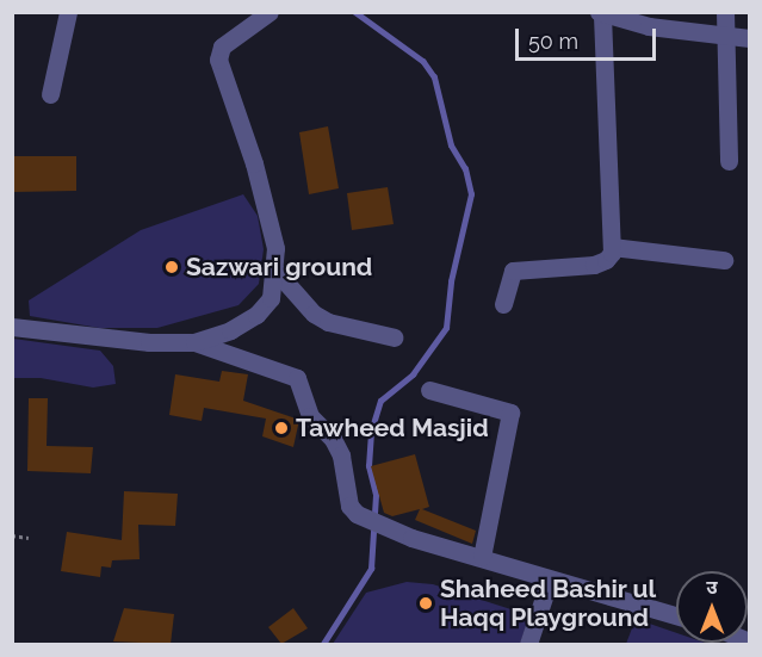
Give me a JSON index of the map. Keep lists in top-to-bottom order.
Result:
{
  "places": ["Sazwari ground", "Tawheed Masjid", "Shaheed Bashir ul Haqq Playground"],
  "scale_bar": "50 m",
  "north": "top"
}
